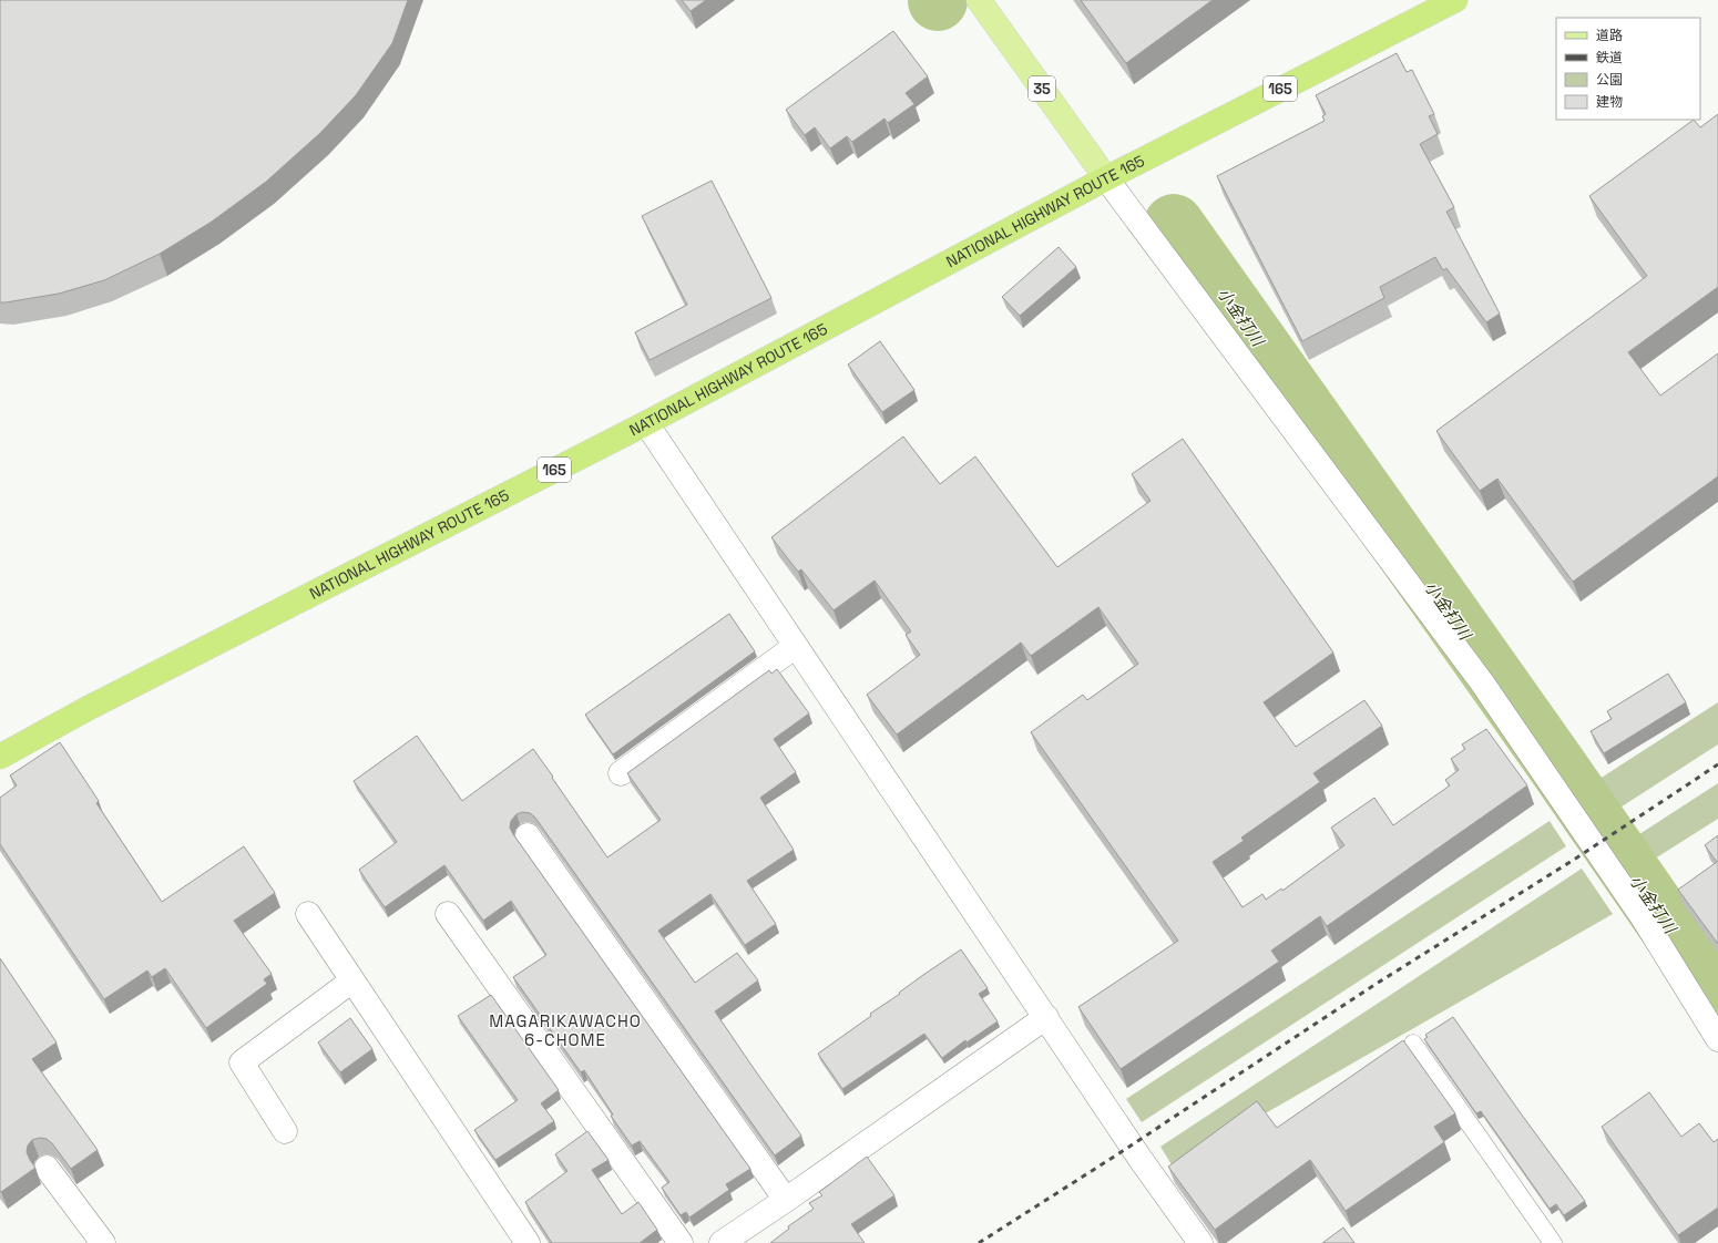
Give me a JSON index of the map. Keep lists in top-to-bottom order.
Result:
{
  "streets": {
    "highway": ["165", "NATIONAL HIGHWAY ROUTE 165"],
    "main road": ["35"]
  },
  "crossings": [
    ["35", "NATIONAL HIGHWAY ROUTE 165"]
  ],
  "districts": ["MAGARIKAWACHO 6-CHOME"],
  "water": ["小金打川"],
  "legend": [
    "道路",
    "鉄道",
    "公園",
    "建物"
  ]
}
